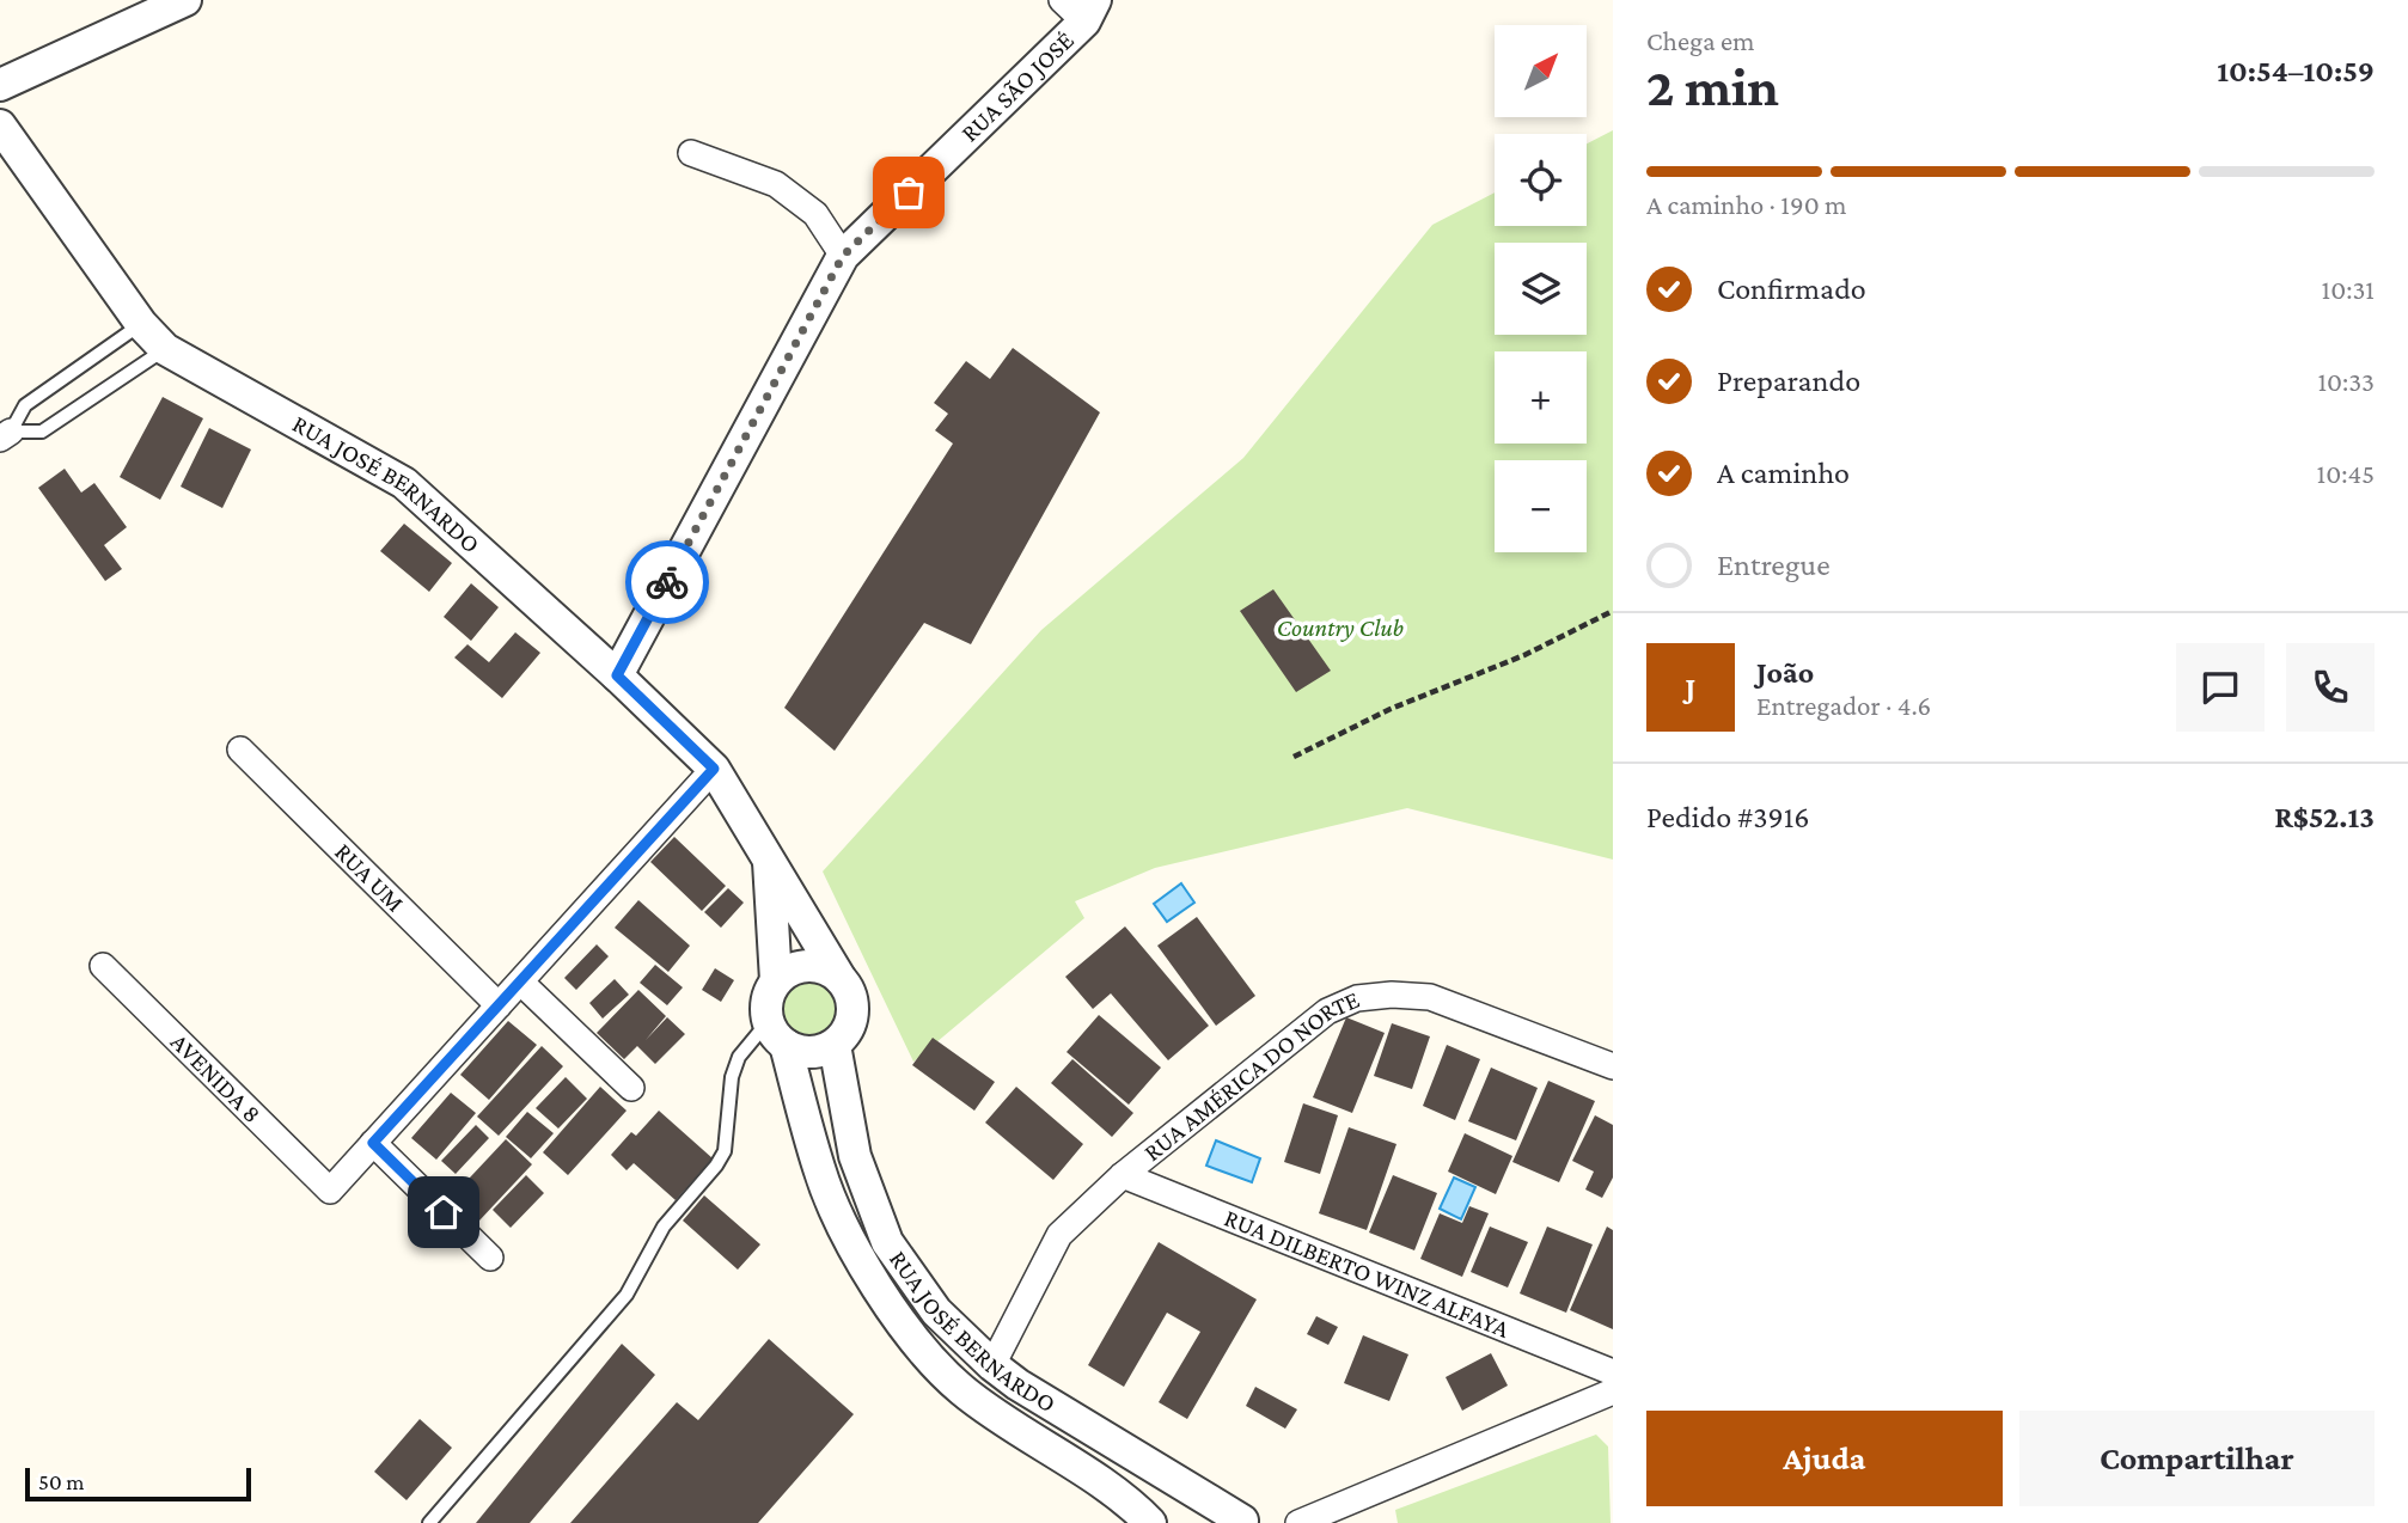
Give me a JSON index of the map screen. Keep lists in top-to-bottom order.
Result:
{
  "streets": {
    "street": [
      "RUA SÃO JOSÉ",
      "RUA JOSÉ BERNARDO",
      "RUA UM",
      "AVENIDA 8",
      "RUA AMÉRICA DO NORTE",
      "RUA DILBERTO WINZ ALFAYA"
    ]
  },
  "crossings": [
    ["RUA SÃO JOSÉ", "RUA JOSÉ BERNARDO"],
    ["RUA JOSÉ BERNARDO", "RUA AMÉRICA DO NORTE"],
    ["RUA AMÉRICA DO NORTE", "RUA DILBERTO WINZ ALFAYA"]
  ],
  "parks": ["Country Club"],
  "scale_bar": "50 m",
  "north": "top right",
  "page": {
    "heading": ["2 min", "Chega em", "10:54–10:59"],
    "panel": [
      "João",
      "Entregador · 4.6",
      "Pedido #3916",
      "R$52.13"
    ],
    "map_buttons": ["+", "−"],
    "bar": "A caminho · 190 m",
    "list": [
      ["Confirmado", "10:31"],
      ["Preparando", "10:33"],
      ["A caminho", "10:45"],
      "Entregue"
    ],
    "round": "J",
    "buttons": ["Ajuda", "Compartilhar"],
    "scale": "50 m"
  }
}
